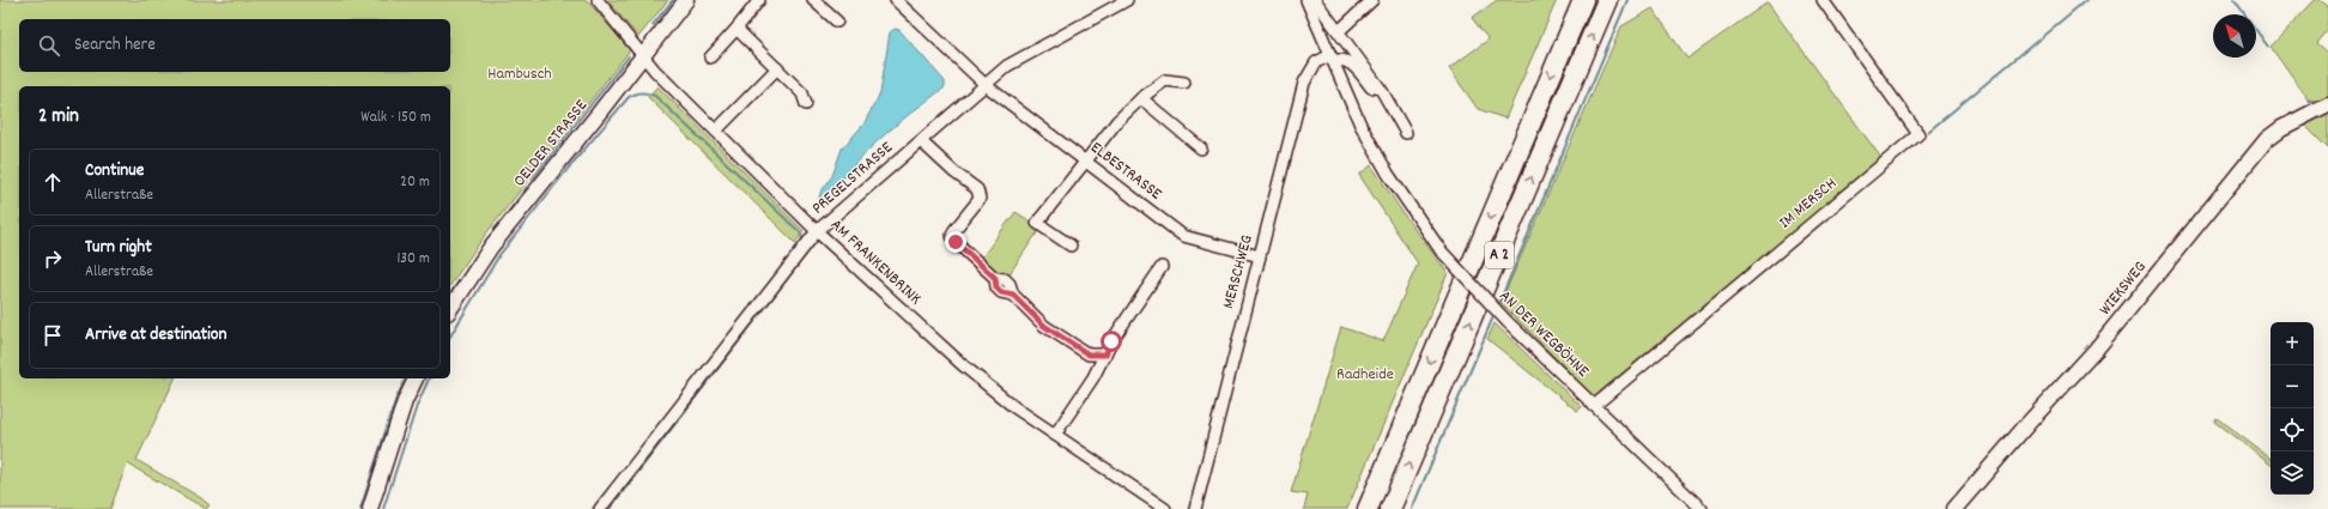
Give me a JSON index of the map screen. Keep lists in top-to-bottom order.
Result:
{
  "streets": {
    "highway": ["A 2"],
    "street": [
      "OELDER STRASSE",
      "ELBESTRASSE",
      "PREGELSTRASSE",
      "IM MERSCH",
      "AM FRANKENBRINK",
      "MERSCHWEG",
      "WIEKSWEG",
      "AN DER WEGBÖHNE"
    ]
  },
  "crossings": [
    ["OELDER STRASSE", "AM FRANKENBRINK"],
    ["ELBESTRASSE", "PREGELSTRASSE"],
    ["ELBESTRASSE", "MERSCHWEG"],
    ["PREGELSTRASSE", "AM FRANKENBRINK"],
    ["IM MERSCH", "AN DER WEGBÖHNE"],
    ["MERSCHWEG", "AN DER WEGBÖHNE"]
  ],
  "parks": ["Hambusch", "Radheide"],
  "north": "top left",
  "page": {
    "search": "Search here",
    "heading": ["2 min", "Walk · 150 m"],
    "list": [
      ["Continue", "Allerstraße", "20 m"],
      ["Turn right", "Allerstraße", "130 m"],
      "Arrive at destination"
    ],
    "map_buttons": ["+", "−"]
  }
}
